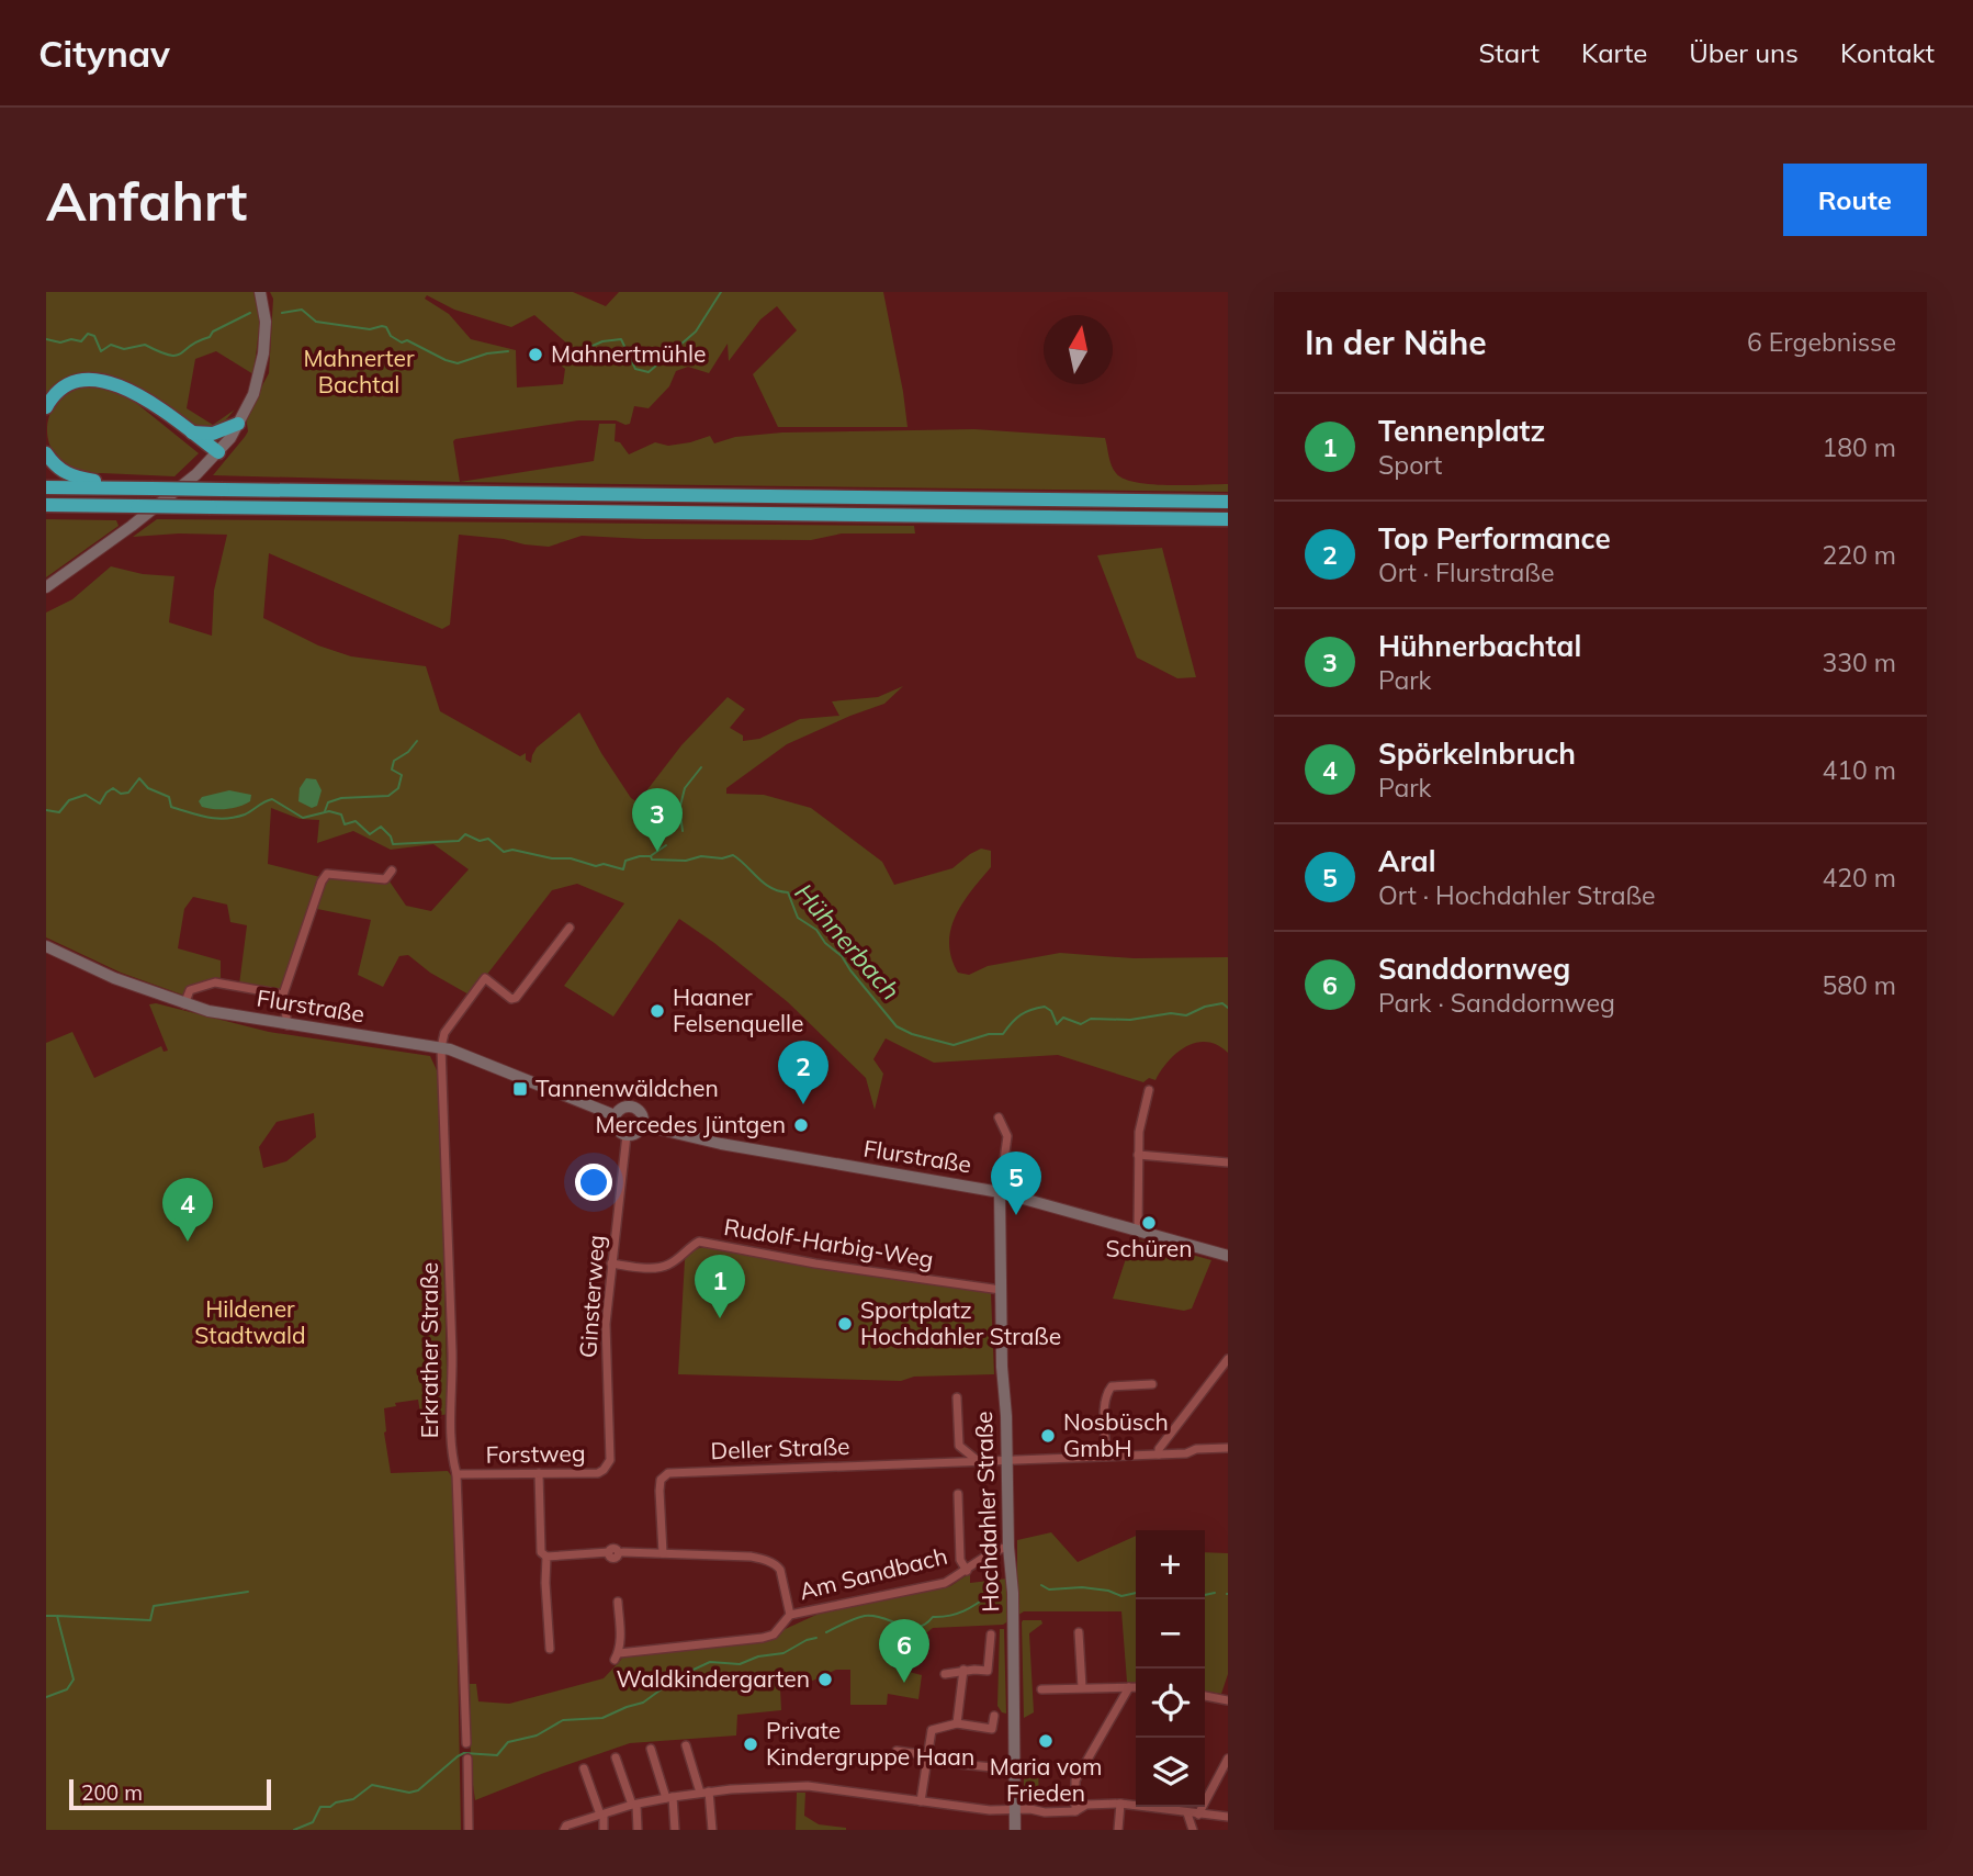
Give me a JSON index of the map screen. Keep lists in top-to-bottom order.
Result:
{
  "streets": {
    "main road": ["Flurstraße", "Hochdahler Straße"],
    "street": [
      "Rudolf-Harbig-Weg",
      "Ginsterweg",
      "Erkrather Straße",
      "Deller Straße",
      "Forstweg",
      "Am Sandbach"
    ]
  },
  "crossings": [
    ["Flurstraße", "Ginsterweg"],
    ["Flurstraße", "Erkrather Straße"],
    ["Flurstraße", "Hochdahler Straße"],
    ["Rudolf-Harbig-Weg", "Ginsterweg"],
    ["Rudolf-Harbig-Weg", "Hochdahler Straße"],
    ["Ginsterweg", "Forstweg"],
    ["Erkrather Straße", "Forstweg"],
    ["Deller Straße", "Hochdahler Straße"],
    ["Deller Straße", "Am Sandbach"],
    ["Hochdahler Straße", "Am Sandbach"]
  ],
  "water": ["Hühnerbach"],
  "parks": ["Mahnerter Bachtal", "Hildener Stadtwald"],
  "places": {
    "other": [
      "Mahnertmühle",
      "Haaner Felsenquelle",
      "Mercedes Jüntgen",
      "Schüren",
      "Sportplatz Hochdahler Straße",
      "Nosbüsch GmbH",
      "Waldkindergarten",
      "Maria vom Frieden",
      "Private Kindergruppe Haan"
    ],
    "transit": ["Tannenwäldchen"]
  },
  "scale_bar": "200 m",
  "north": "top",
  "page": {
    "header": "Citynav",
    "nav": [
      "Start",
      "Karte",
      "Über uns",
      "Kontakt"
    ],
    "buttons": "Route",
    "title": "Anfahrt",
    "heading": ["In der Nähe", "6 Ergebnisse"],
    "list": [
      {
        "mark": "1",
        "name": "Tennenplatz",
        "note": "Sport",
        "value": "180 m"
      },
      {
        "mark": "2",
        "name": "Top Performance",
        "note": "Ort · Flurstraße",
        "value": "220 m"
      },
      {
        "mark": "3",
        "name": "Hühnerbachtal",
        "note": "Park",
        "value": "330 m"
      },
      {
        "mark": "4",
        "name": "Spörkelnbruch",
        "note": "Park",
        "value": "410 m"
      },
      {
        "mark": "5",
        "name": "Aral",
        "note": "Ort · Hochdahler Straße",
        "value": "420 m"
      },
      {
        "mark": "6",
        "name": "Sanddornweg",
        "note": "Park · Sanddornweg",
        "value": "580 m"
      }
    ],
    "pins": [
      "3",
      "2",
      "5",
      "4",
      "1",
      "6"
    ],
    "map_buttons": ["+", "−"],
    "scale": "200 m"
  }
}
